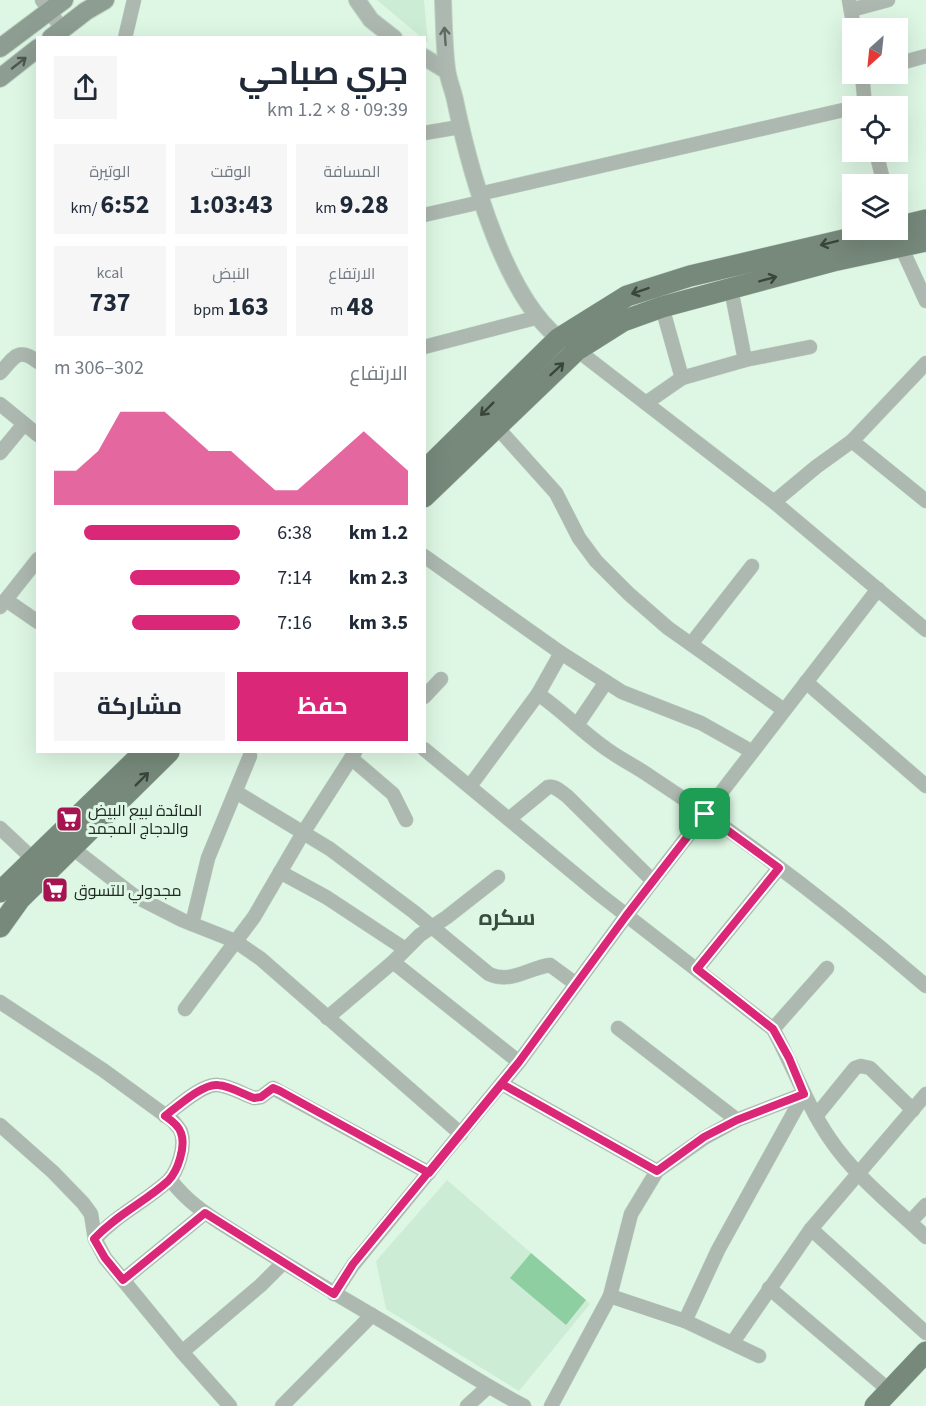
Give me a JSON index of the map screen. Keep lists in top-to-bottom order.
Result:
{
  "districts": ["سكره"],
  "places": {
    "supermarket": ["المائدة لبيع البيض والدجاج المجمد", "مجدولي للتسوق"]
  },
  "north": "bottom left",
  "page": {
    "heading": ["جري صباحي", "09:39 · 8 × 1.2 km"],
    "stats": [
      ["المسافة", "9.28 km"],
      ["الوقت", "1:03:43"],
      ["الوتيرة", "6:52 /km"],
      ["الارتفاع", "48 m"],
      ["النبض", "163 bpm"],
      ["kcal", "737"]
    ],
    "chart": ["الارتفاع", "302–306 m"],
    "list": [
      {
        "name": "1.2 km",
        "note": "6:38"
      },
      {
        "name": "2.3 km",
        "note": "7:14"
      },
      {
        "name": "3.5 km",
        "note": "7:16"
      }
    ],
    "buttons": ["حفظ", "مشاركة"]
  }
}
